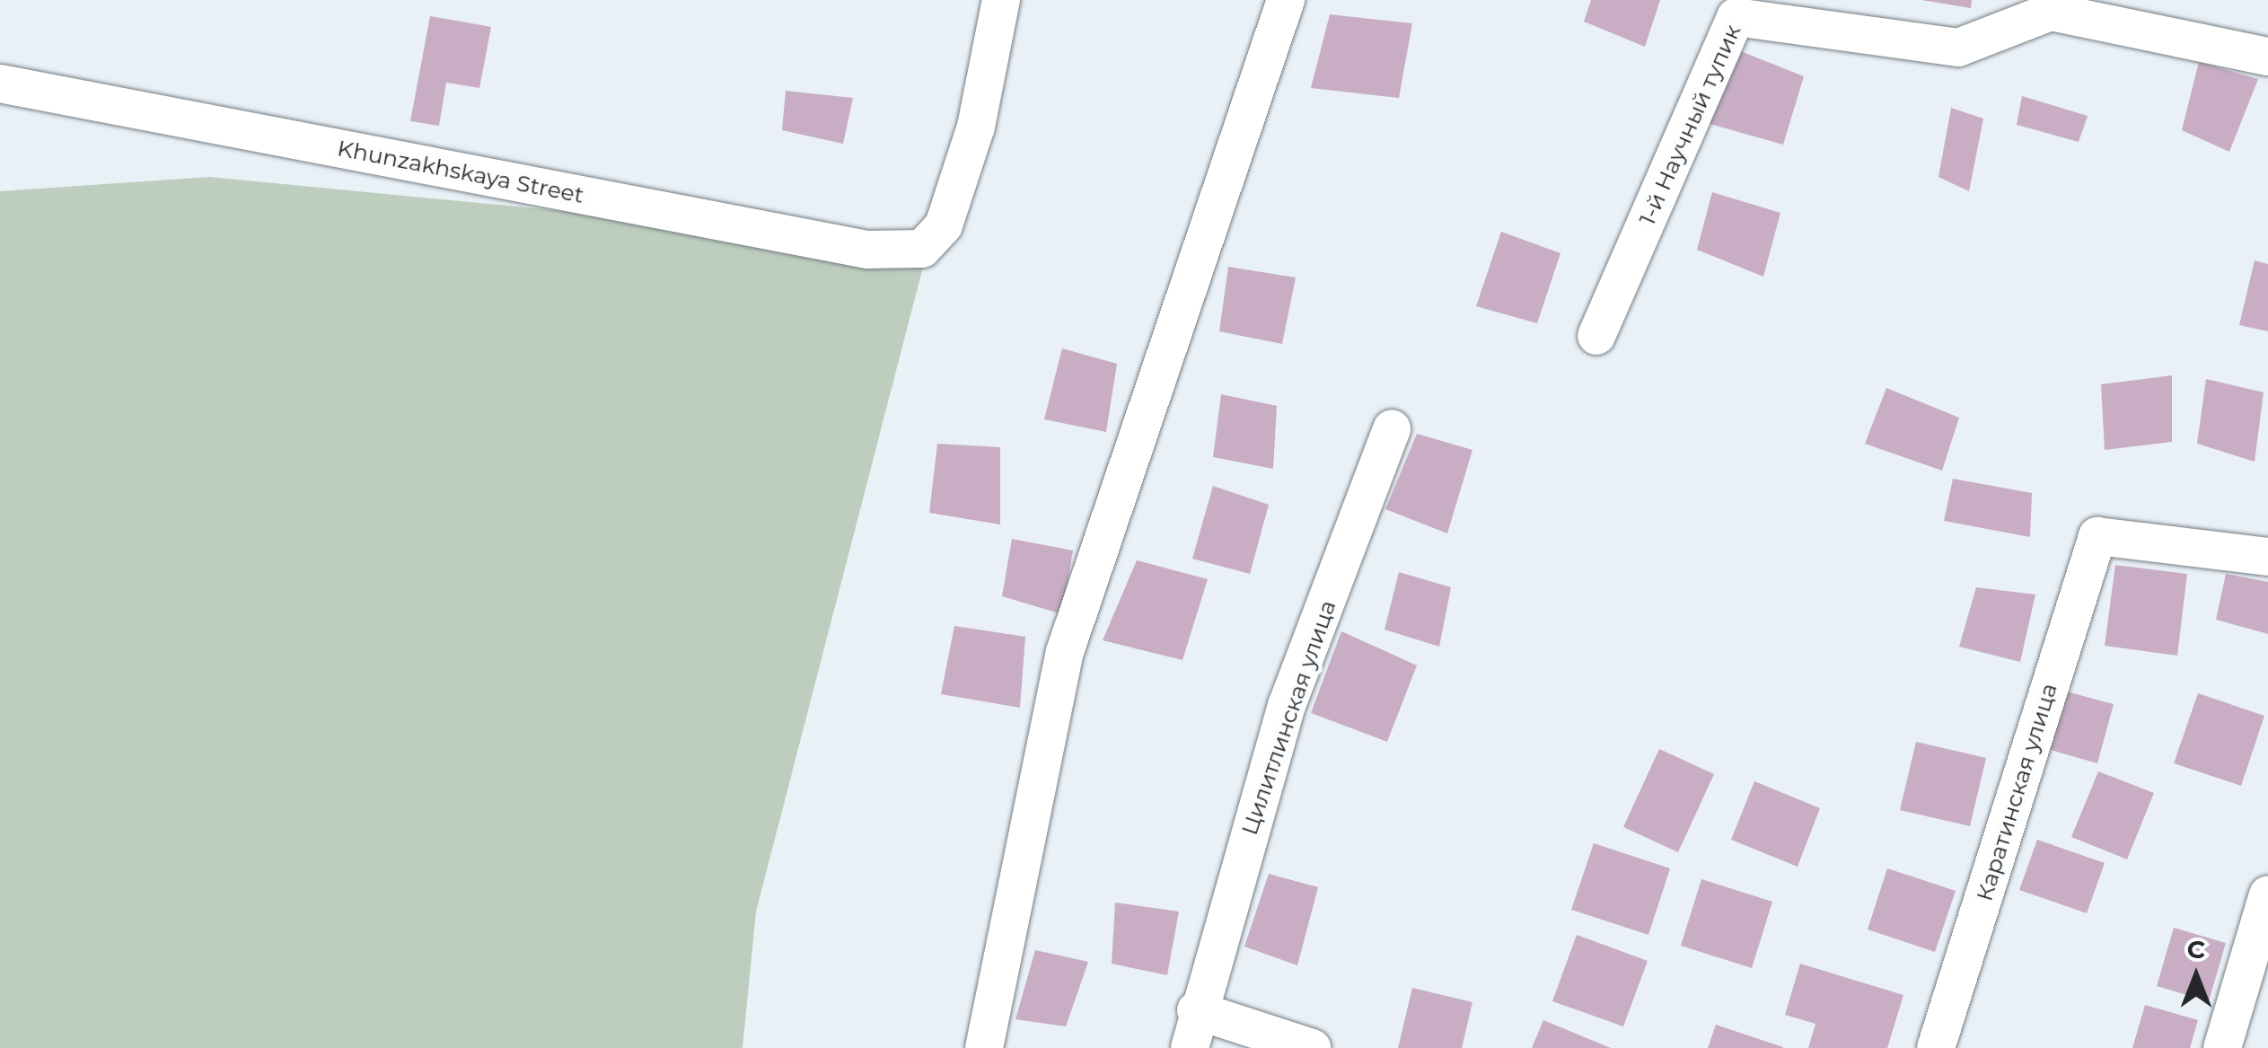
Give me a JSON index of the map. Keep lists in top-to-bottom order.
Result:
{
  "streets": {
    "street": [
      "1-й Научный тупик",
      "Khunzakhskaya Street",
      "Цилитлинская улица",
      "Каратинская улица"
    ]
  },
  "north": "top"
}
